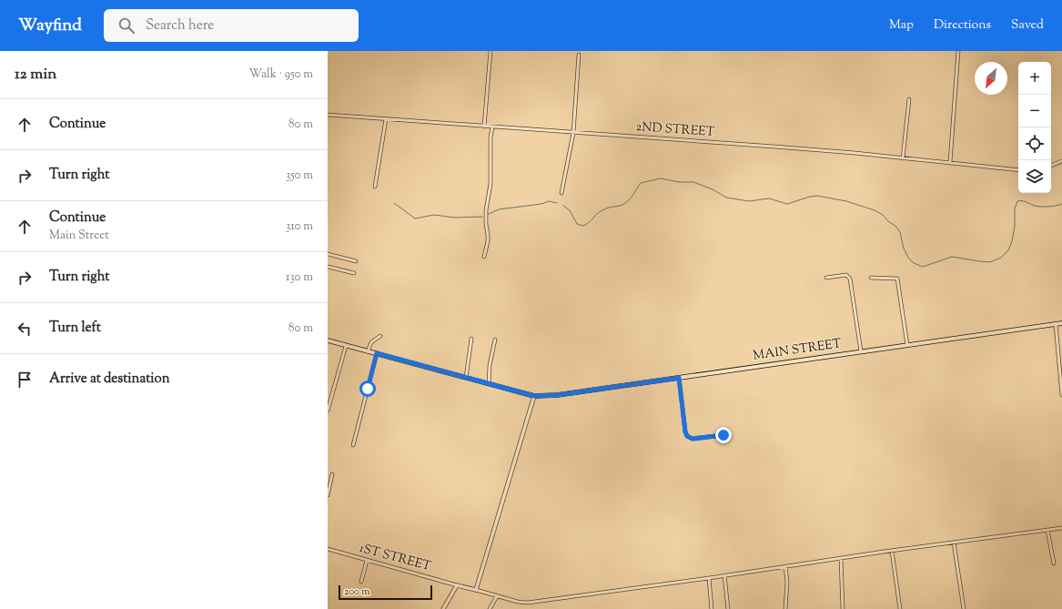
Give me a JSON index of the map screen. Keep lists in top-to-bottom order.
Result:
{
  "streets": {
    "main road": ["MAIN STREET"],
    "street": ["2ND STREET", "1ST STREET"]
  },
  "scale_bar": "200 m",
  "north": "bottom left",
  "page": {
    "header": "Wayfind",
    "search": "Search here",
    "nav": ["Map", "Directions", "Saved"],
    "heading": ["12 min", "Walk · 950 m"],
    "map_buttons": ["+", "−"],
    "list": [
      ["Continue", "80 m"],
      ["Turn right", "350 m"],
      ["Continue", "Main Street", "310 m"],
      ["Turn right", "130 m"],
      ["Turn left", "80 m"],
      "Arrive at destination"
    ],
    "scale": "200 m"
  }
}
